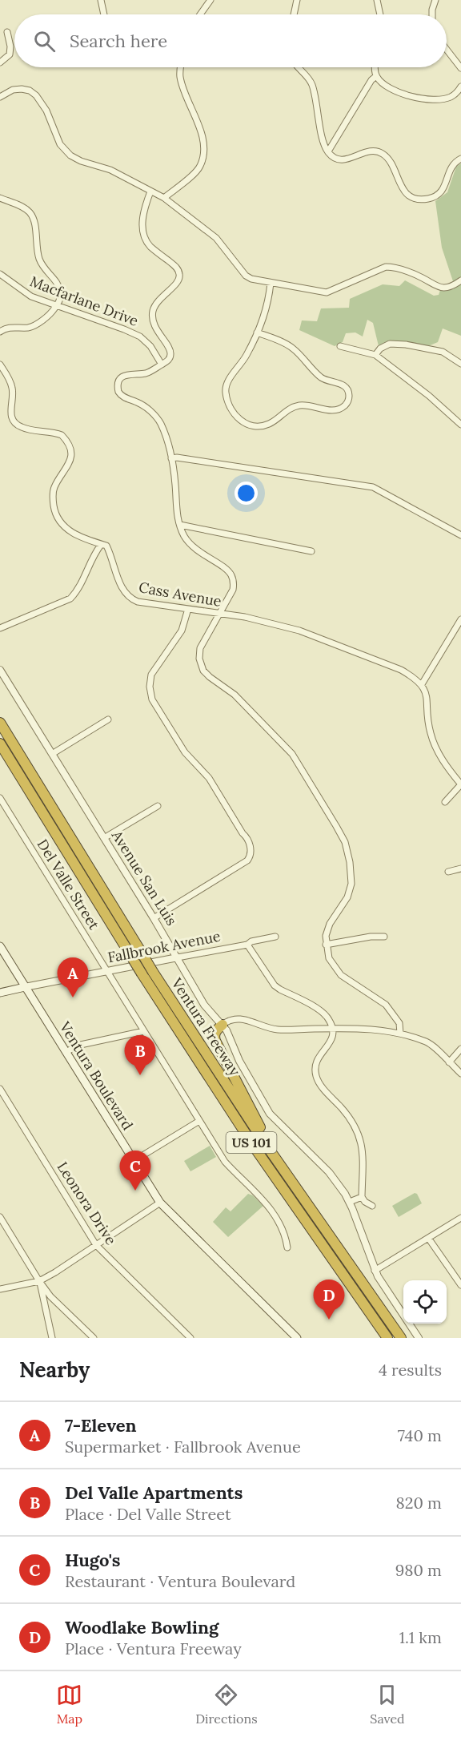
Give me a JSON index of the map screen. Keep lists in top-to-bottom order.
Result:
{
  "streets": {
    "highway": ["Ventura Freeway", "US 101"],
    "main road": ["Fallbrook Avenue", "Ventura Boulevard"],
    "street": [
      "Macfarlane Drive",
      "Cass Avenue",
      "Avenue San Luis",
      "Del Valle Street",
      "Leonora Drive"
    ]
  },
  "crossings": [
    ["Avenue San Luis", "Fallbrook Avenue"],
    ["Del Valle Street", "Fallbrook Avenue"],
    ["Fallbrook Avenue", "Ventura Boulevard"]
  ],
  "page": {
    "search": "Search here",
    "pins": [
      "A",
      "B",
      "C",
      "D"
    ],
    "heading": ["Nearby", "4 results"],
    "list": [
      {
        "mark": "A",
        "name": "7-Eleven",
        "note": "Supermarket · Fallbrook Avenue",
        "value": "740 m"
      },
      {
        "mark": "B",
        "name": "Del Valle Apartments",
        "note": "Place · Del Valle Street",
        "value": "820 m"
      },
      {
        "mark": "C",
        "name": "Hugo's",
        "note": "Restaurant · Ventura Boulevard",
        "value": "980 m"
      },
      {
        "mark": "D",
        "name": "Woodlake Bowling",
        "note": "Place · Ventura Freeway",
        "value": "1.1 km"
      }
    ],
    "nav": ["Map", "Directions", "Saved"]
  }
}
